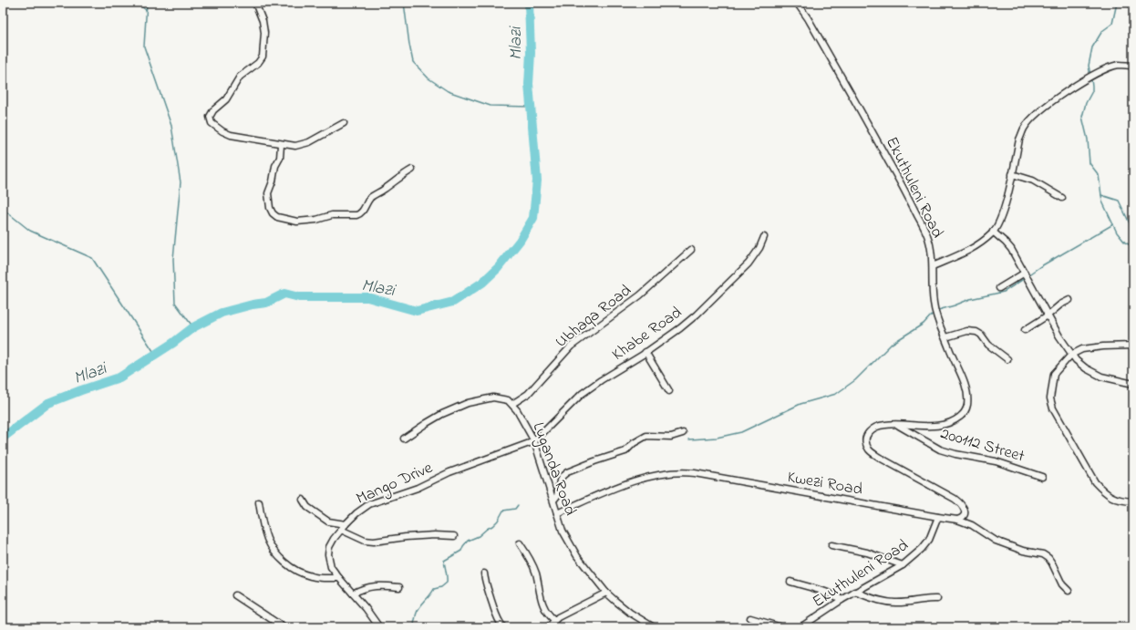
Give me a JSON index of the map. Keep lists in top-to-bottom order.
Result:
{
  "streets": {
    "street": [
      "Ekuthuleni Road",
      "Ubhaqa Road",
      "Khabe Road",
      "200112 Street",
      "Luganda Road",
      "Mango Drive",
      "Kwezi Road"
    ]
  },
  "crossings": [
    ["Ekuthuleni Road", "200112 Street"],
    ["Ekuthuleni Road", "Kwezi Road"],
    ["Ubhaqa Road", "Luganda Road"],
    ["Khabe Road", "Luganda Road"],
    ["Khabe Road", "Mango Drive"],
    ["Luganda Road", "Mango Drive"],
    ["Luganda Road", "Kwezi Road"]
  ],
  "water": ["Mlazi"]
}
